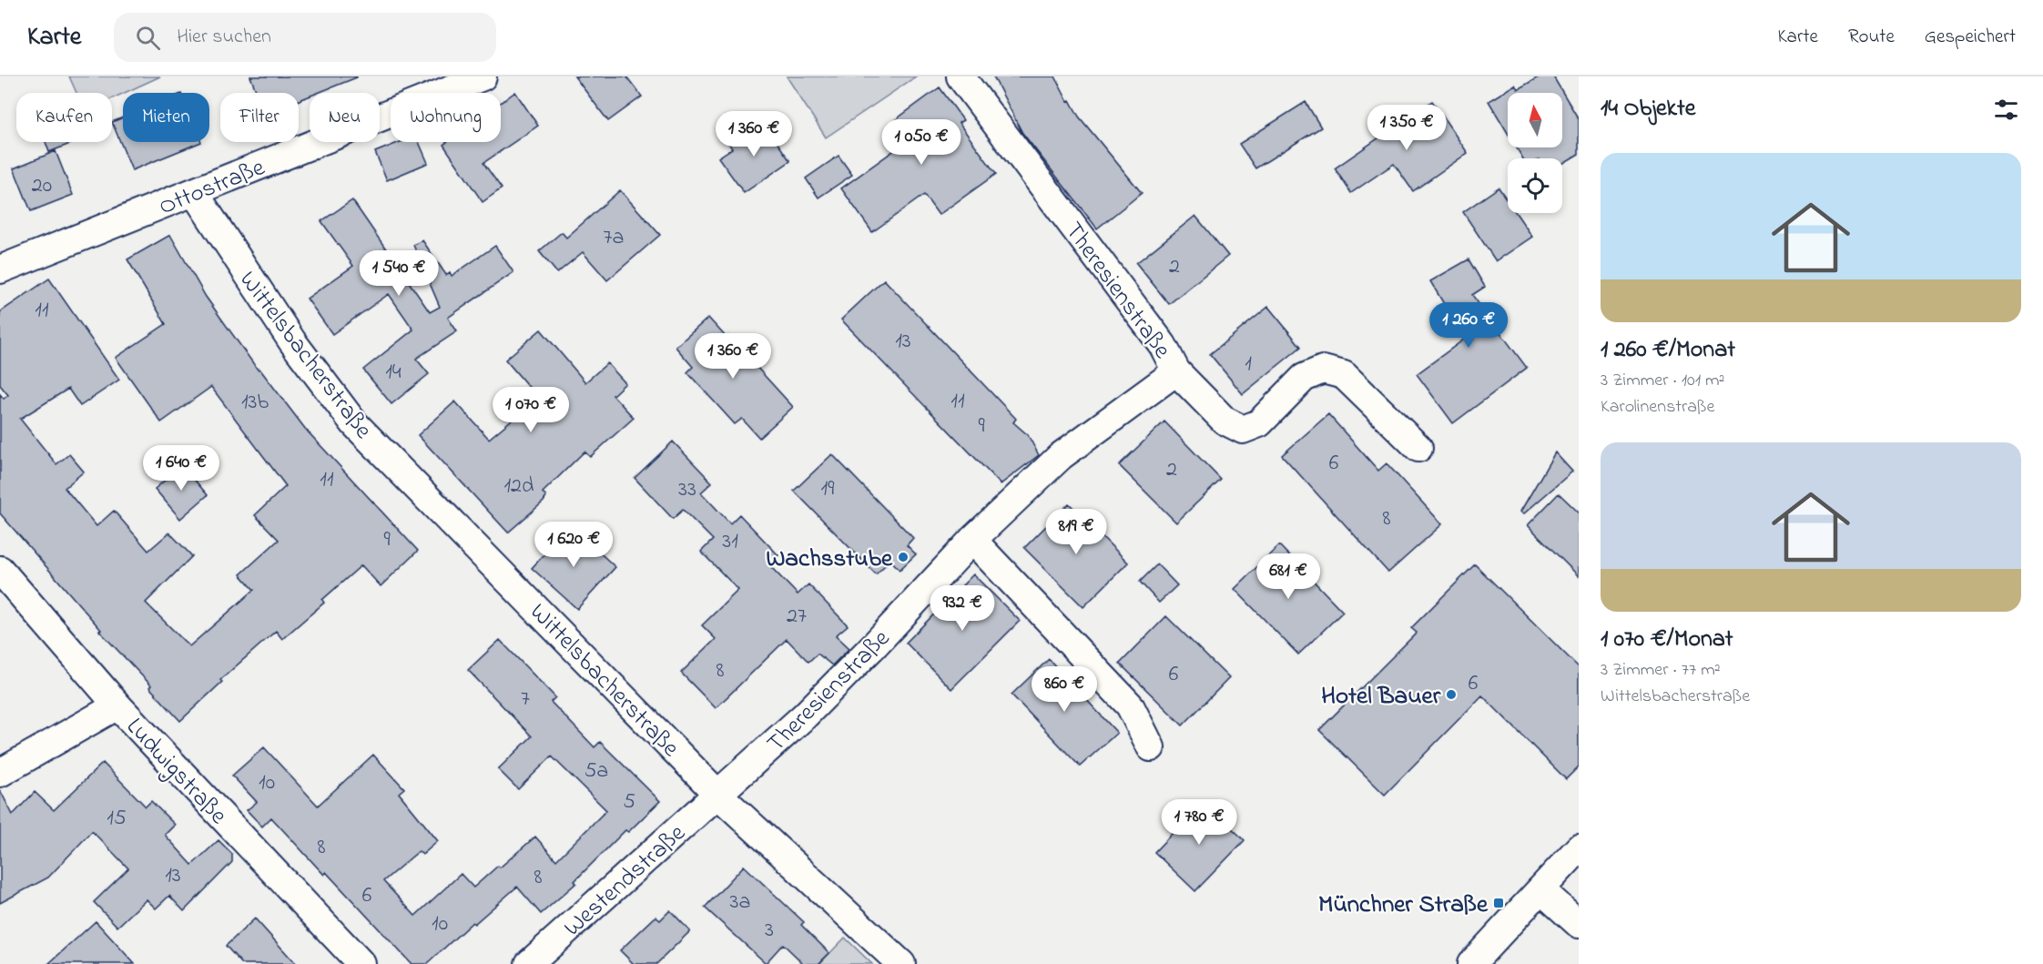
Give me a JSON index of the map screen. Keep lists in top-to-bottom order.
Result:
{
  "streets": {
    "street": [
      "Ottostraße",
      "Theresienstraße",
      "Wittelsbacherstraße",
      "Ludwigstraße",
      "Westendstraße"
    ]
  },
  "crossings": [
    ["Ottostraße", "Wittelsbacherstraße"],
    ["Theresienstraße", "Wittelsbacherstraße"],
    ["Theresienstraße", "Westendstraße"],
    ["Wittelsbacherstraße", "Westendstraße"]
  ],
  "places": {
    "other": ["Wachsstube", "Hotel Bauer"],
    "transit": ["Münchner Straße"]
  },
  "house_numbers": [
    "20",
    "7a",
    "2",
    "11",
    "13",
    "1",
    "14",
    "11",
    "13b",
    "9",
    "6",
    "2",
    "11",
    "12d",
    "19",
    "33",
    "8",
    "9",
    "31",
    "27",
    "8",
    "6",
    "6",
    "7",
    "5a",
    "10",
    "5",
    "15",
    "8",
    "13",
    "8",
    "6",
    "3a",
    "10",
    "3"
  ],
  "north": "top",
  "page": {
    "header": "Karte",
    "search": "Hier suchen",
    "nav": ["Karte", "Route", "Gespeichert"],
    "heading": "14 Objekte",
    "chip": [
      "Kaufen",
      "Mieten",
      "Filter",
      "Neu",
      "Wohnung"
    ],
    "price": [
      "1 350 €",
      "1 360 €",
      "1 050 €",
      "1 540 €",
      "1 260 €",
      "1 360 €",
      "1 070 €",
      "1 640 €",
      "819 €",
      "1 620 €",
      "681 €",
      "932 €",
      "860 €",
      "1 780 €"
    ],
    "list": [
      {
        "name": "1 260 €/Monat",
        "note": "3 Zimmer · 101 m² · Karolinenstraße"
      },
      {
        "name": "1 070 €/Monat",
        "note": "3 Zimmer · 77 m² · Wittelsbacherstraße"
      }
    ]
  }
}
